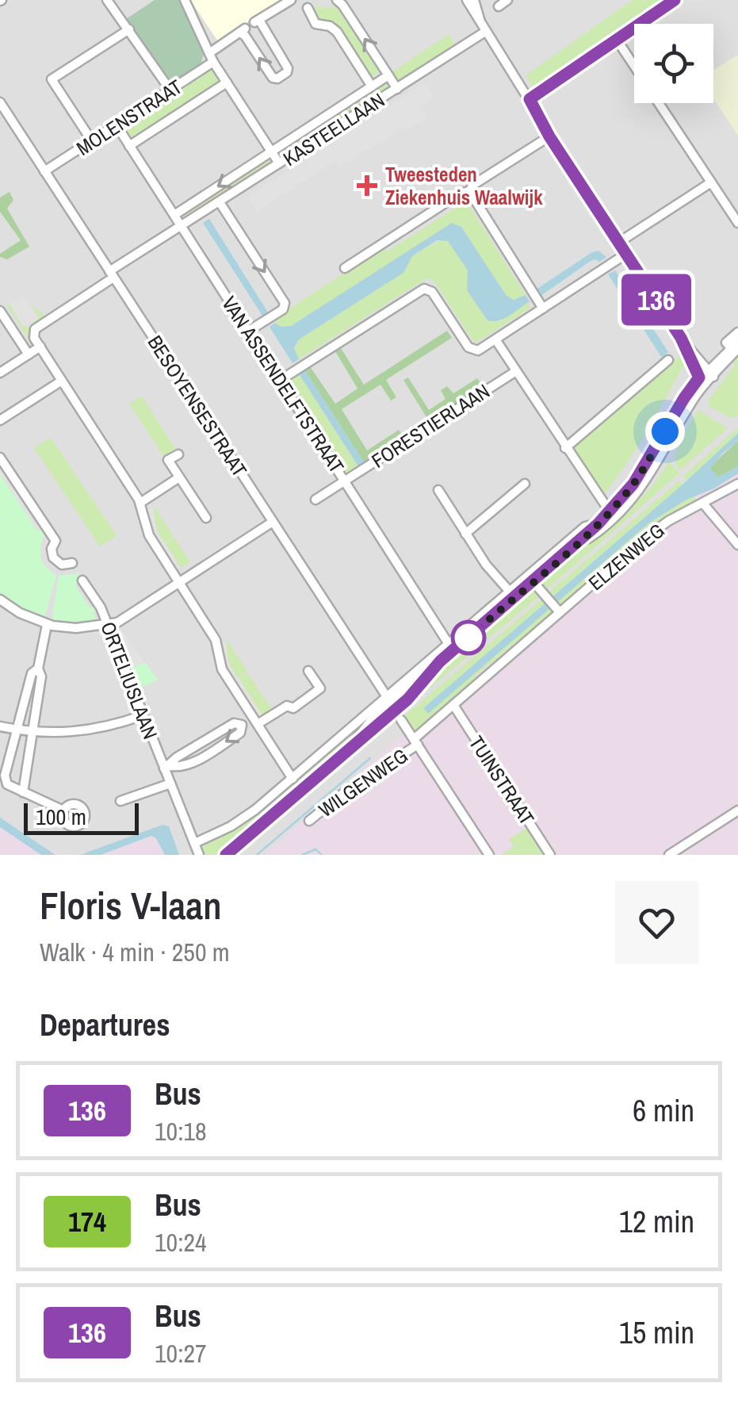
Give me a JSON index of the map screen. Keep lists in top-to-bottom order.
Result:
{
  "streets": {
    "street": [
      "MOLENSTRAAT",
      "KASTEELLAAN",
      "VAN ASSENDELFTSTRAAT",
      "BESOYENSESTRAAT",
      "FORESTIERLAAN",
      "ELZENWEG",
      "ORTELIUSLAAN",
      "TUINSTRAAT",
      "WILGENWEG"
    ]
  },
  "crossings": [
    ["MOLENSTRAAT", "VAN ASSENDELFTSTRAAT"],
    ["MOLENSTRAAT", "BESOYENSESTRAAT"],
    ["KASTEELLAAN", "VAN ASSENDELFTSTRAAT"],
    ["KASTEELLAAN", "BESOYENSESTRAAT"],
    ["VAN ASSENDELFTSTRAAT", "FORESTIERLAAN"],
    ["ELZENWEG", "TUINSTRAAT"],
    ["ELZENWEG", "WILGENWEG"]
  ],
  "places": {
    "health": ["Tweesteden Ziekenhuis Waalwijk"]
  },
  "lines": ["bus line 136"],
  "scale_bar": "100 m",
  "page": {
    "on_map": "136",
    "scale": "100 m",
    "heading": [
      ["Floris V-laan", "Walk · 4 min · 250 m"],
      "Departures"
    ],
    "list": [
      {
        "mark": "136",
        "name": "Bus",
        "note": "10:18",
        "value": "6 min"
      },
      {
        "mark": "174",
        "name": "Bus",
        "note": "10:24",
        "value": "12 min"
      },
      {
        "mark": "136",
        "name": "Bus",
        "note": "10:27",
        "value": "15 min"
      }
    ]
  }
}
